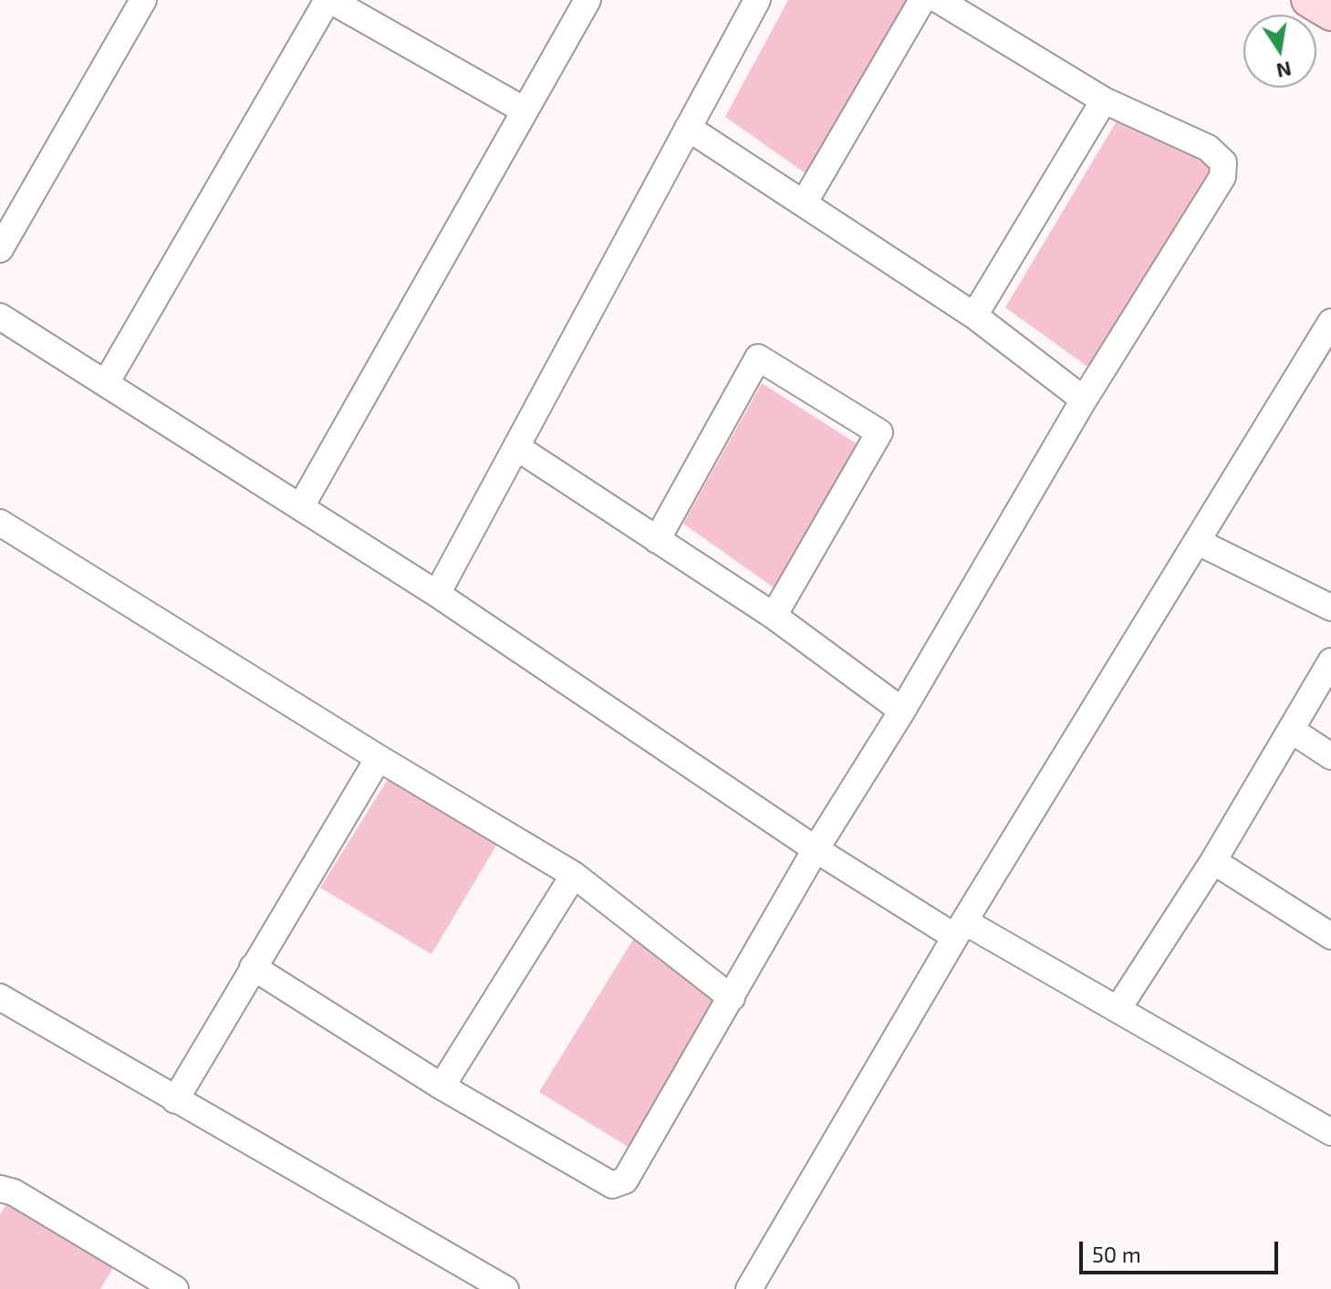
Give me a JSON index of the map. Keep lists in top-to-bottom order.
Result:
{
  "scale_bar": "50 m",
  "north": "bottom"
}
